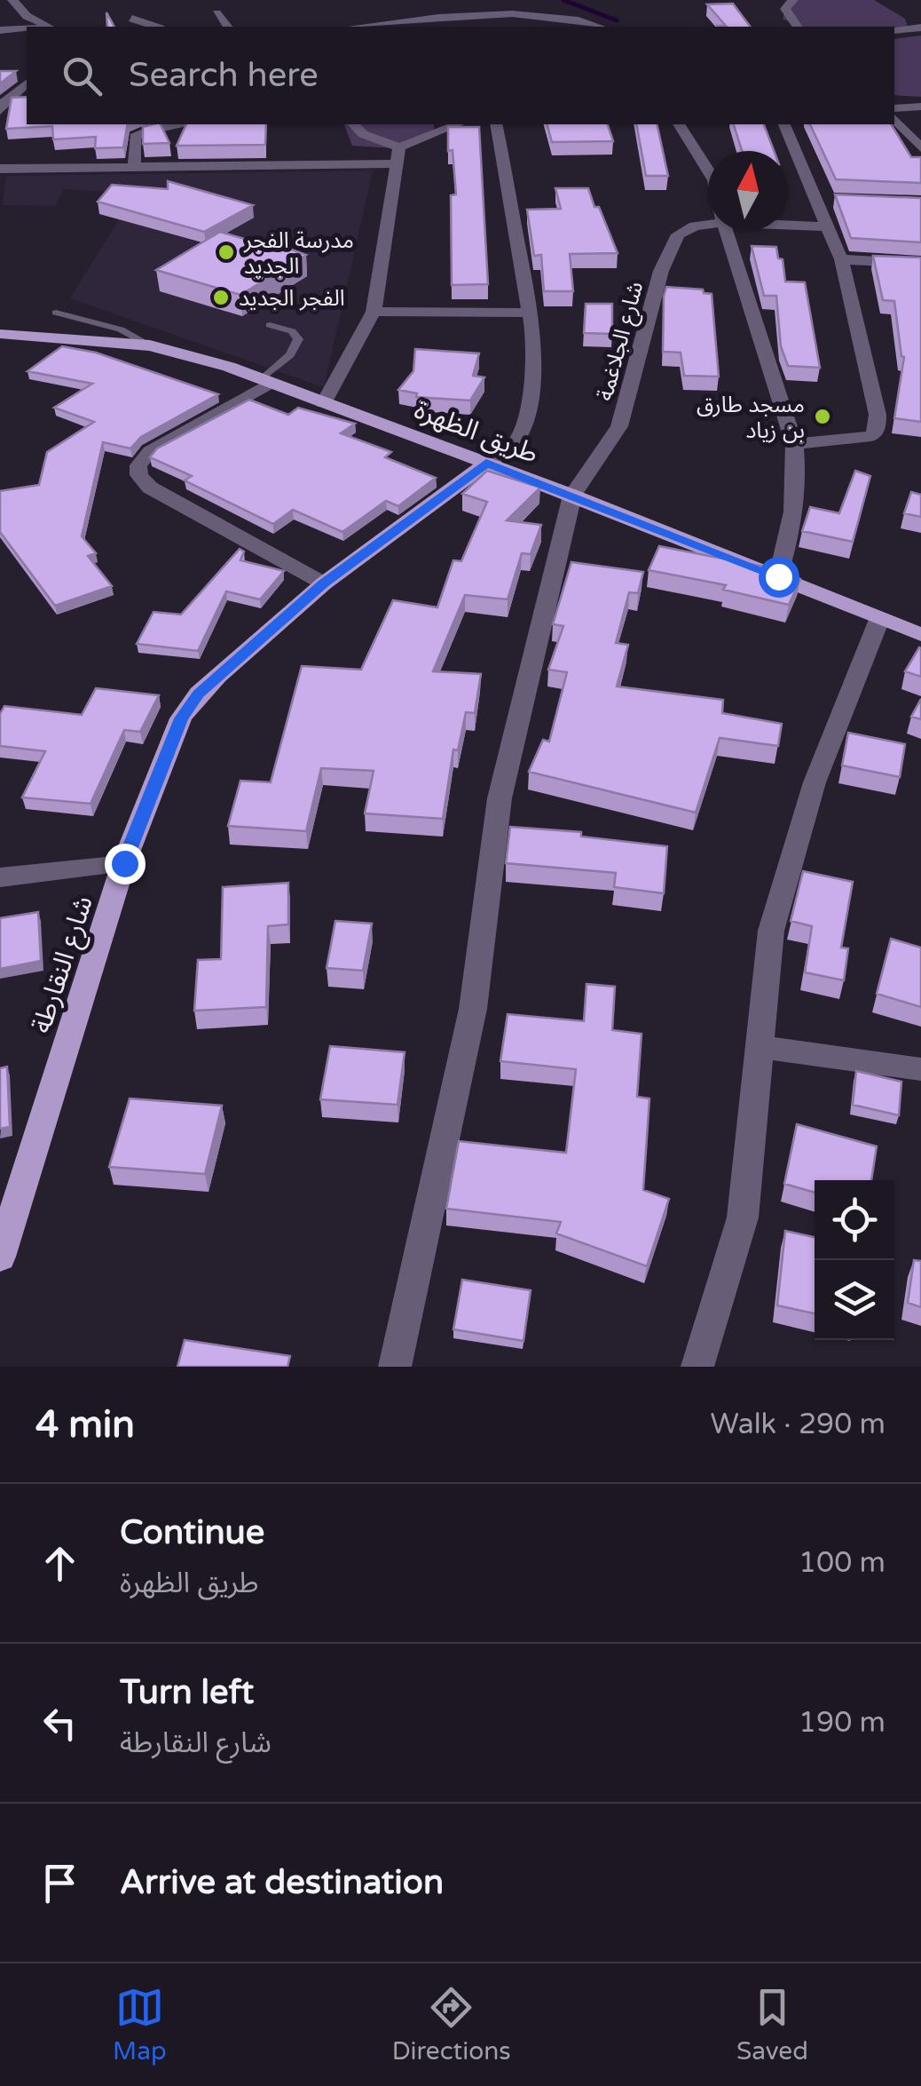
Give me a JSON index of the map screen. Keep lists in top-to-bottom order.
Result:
{
  "streets": {
    "main road": ["طريق الظهرة", "شارع النقارطة"],
    "street": ["شارع الجلاغمة"]
  },
  "crossings": [
    ["شارع الجلاغمة", "طريق الظهرة"],
    ["طريق الظهرة", "شارع النقارطة"]
  ],
  "places": ["مدرسة الفجر الجديد", "الفجر الجديد", "مسجد طارق بن زياد"],
  "north": "top",
  "page": {
    "search": "Search here",
    "heading": ["4 min", "Walk · 290 m"],
    "list": [
      ["Continue", "طريق الظهرة", "100 m"],
      ["Turn left", "شارع النقارطة", "190 m"],
      "Arrive at destination"
    ],
    "nav": ["Map", "Directions", "Saved"]
  }
}
